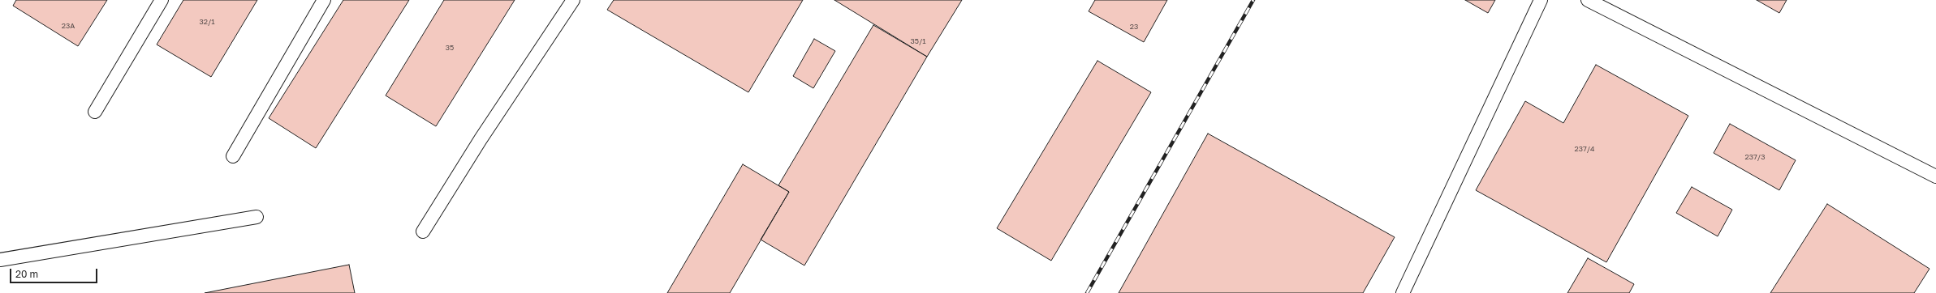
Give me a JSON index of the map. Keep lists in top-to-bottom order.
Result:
{
  "house_numbers": [
    "32/1",
    "23А",
    "23",
    "35/1",
    "35",
    "237/4",
    "237/3"
  ],
  "scale_bar": "20 m"
}
